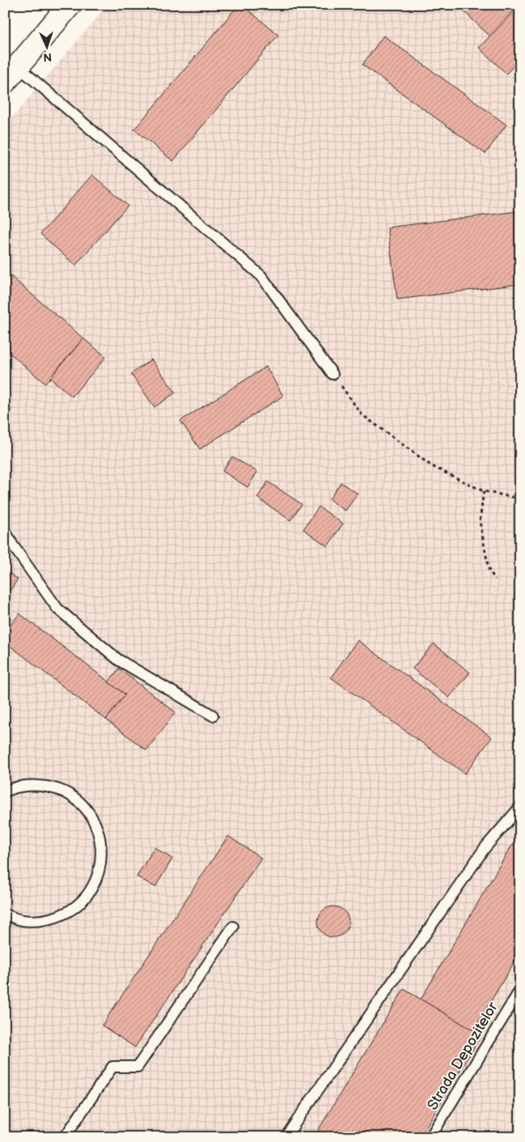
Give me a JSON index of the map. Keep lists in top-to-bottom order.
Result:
{
  "streets": {
    "lane": ["Strada Depozitelor"]
  },
  "north": "bottom"
}
